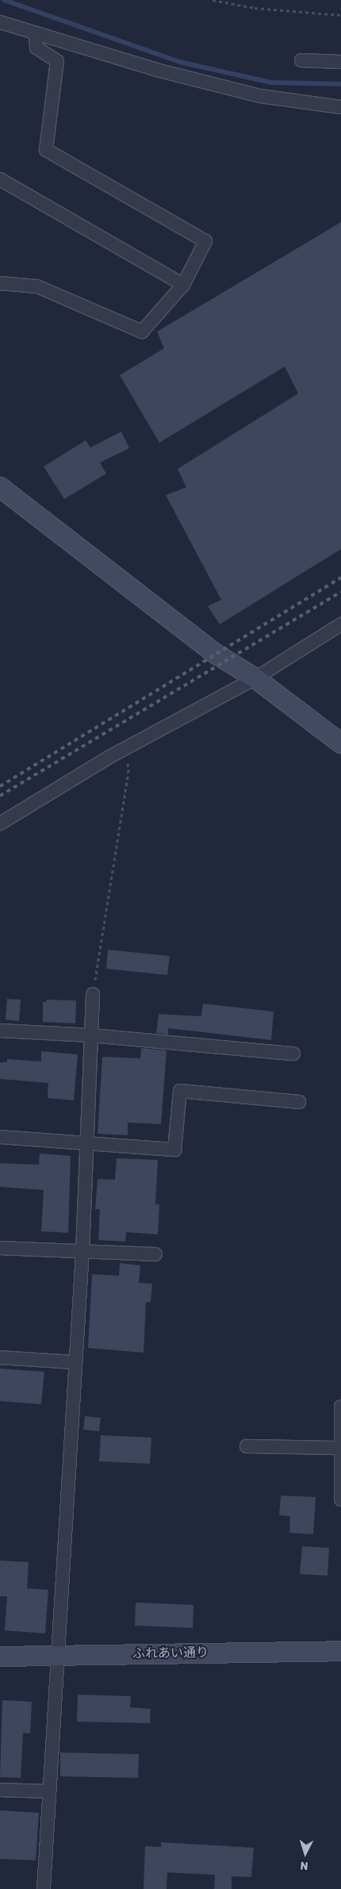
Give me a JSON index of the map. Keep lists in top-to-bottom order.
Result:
{
  "streets": {
    "street": ["ふれあい通り"]
  },
  "north": "bottom"
}
